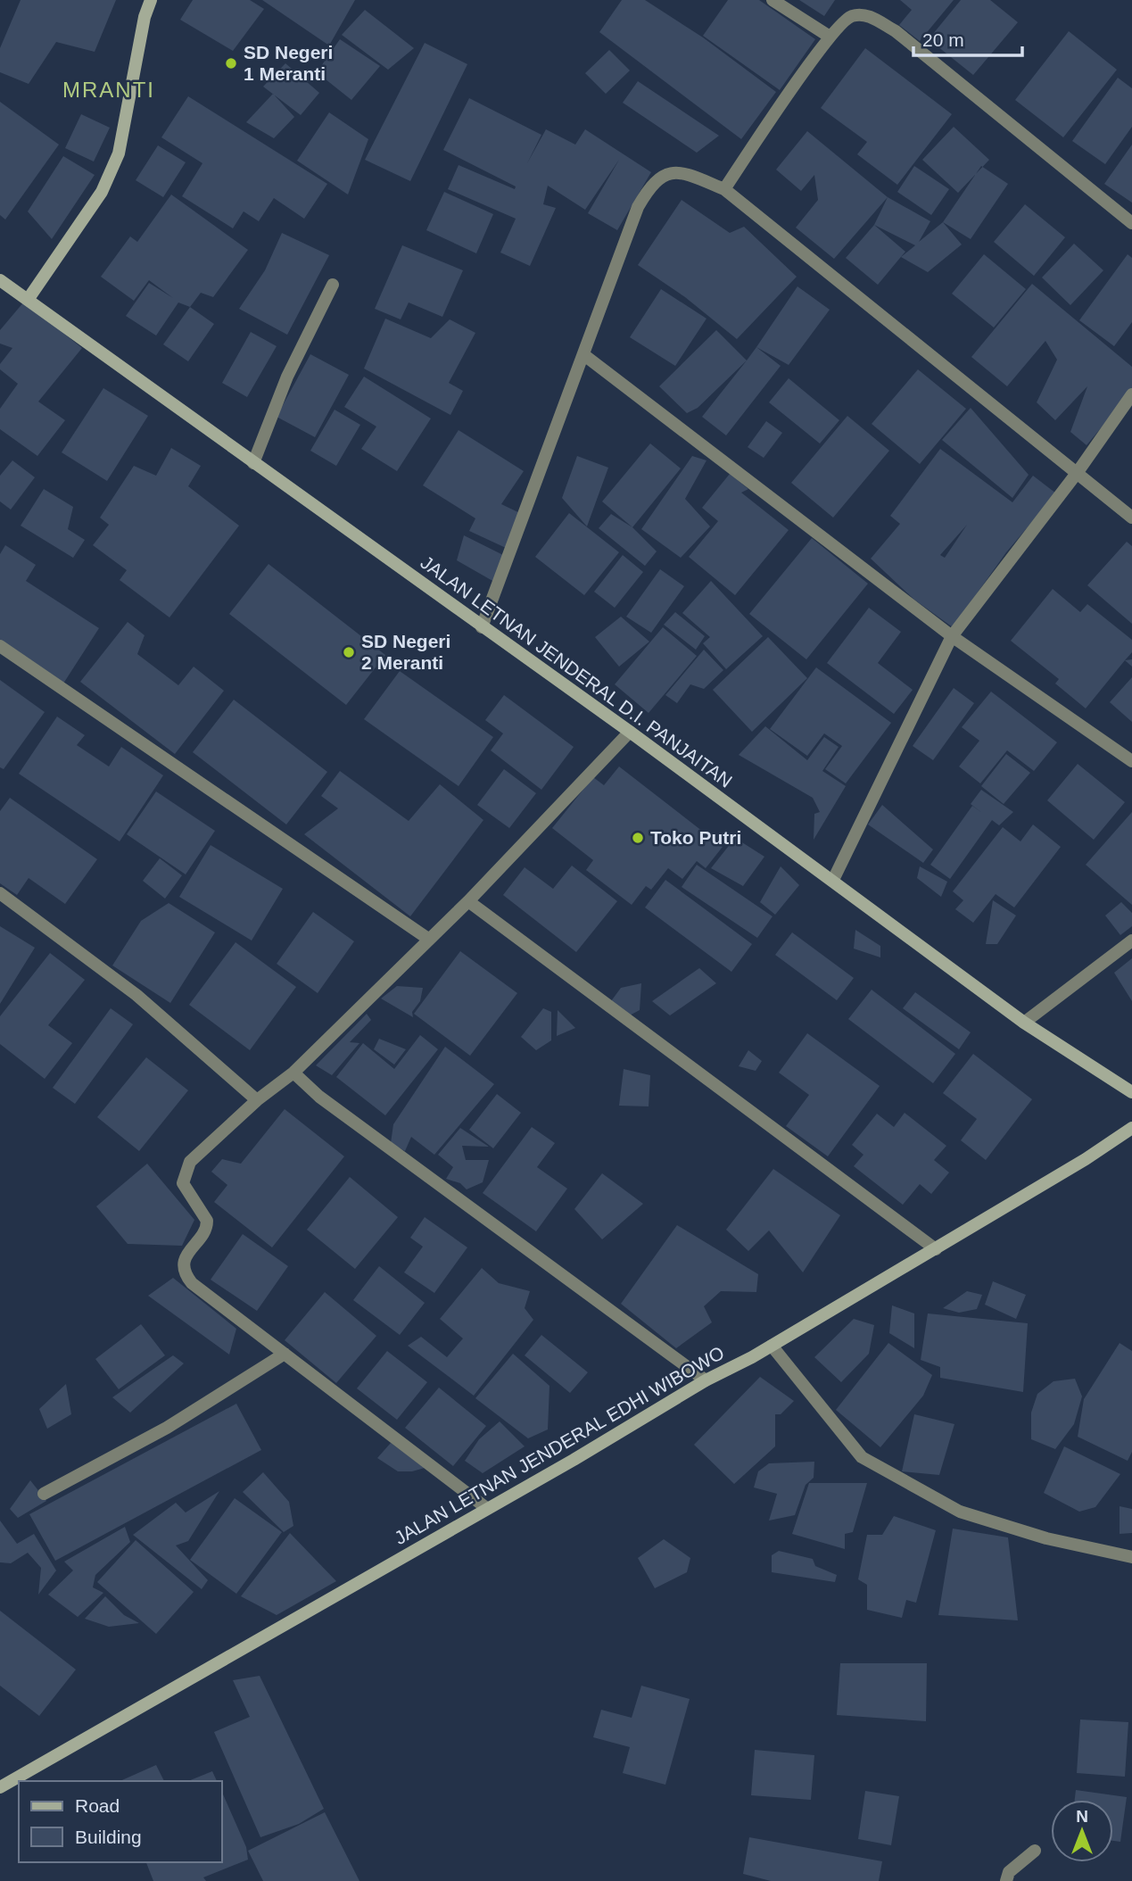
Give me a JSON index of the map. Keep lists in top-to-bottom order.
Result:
{
  "streets": {
    "street": ["JALAN LETNAN JENDERAL D.I. PANJAITAN", "JALAN LETNAN JENDERAL EDHI WIBOWO"]
  },
  "districts": ["MRANTI"],
  "places": ["SD Negeri 1 Meranti", "SD Negeri 2 Meranti", "Toko Putri"],
  "legend": ["Road", "Building"],
  "scale_bar": "20 m",
  "north": "top"
}
